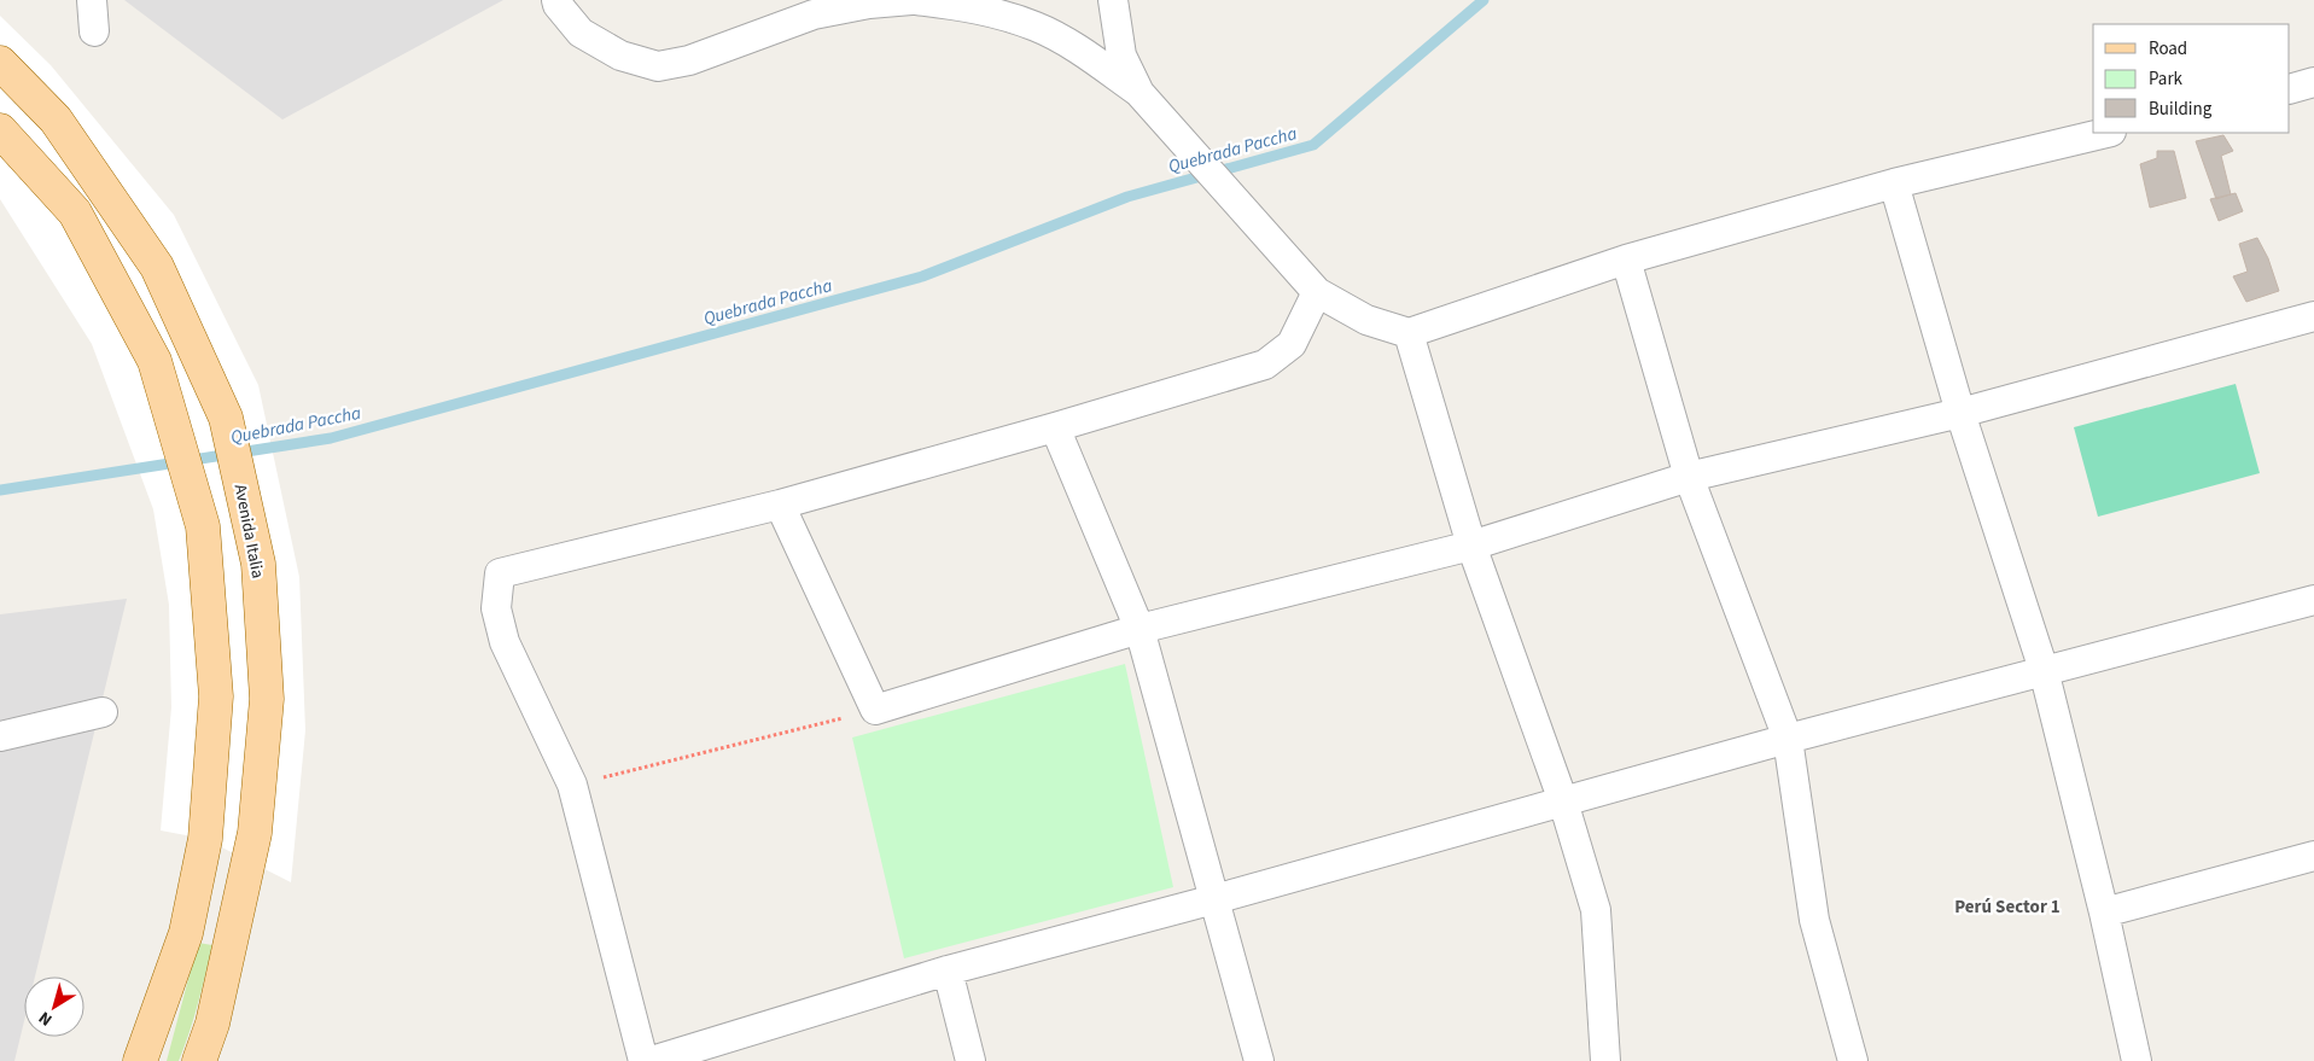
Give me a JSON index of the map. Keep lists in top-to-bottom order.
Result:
{
  "streets": {
    "main road": ["Avenida Italia"]
  },
  "districts": ["Perú Sector 1"],
  "water": ["Quebrada Paccha"],
  "legend": ["Road", "Park", "Building"],
  "north": "bottom left"
}
